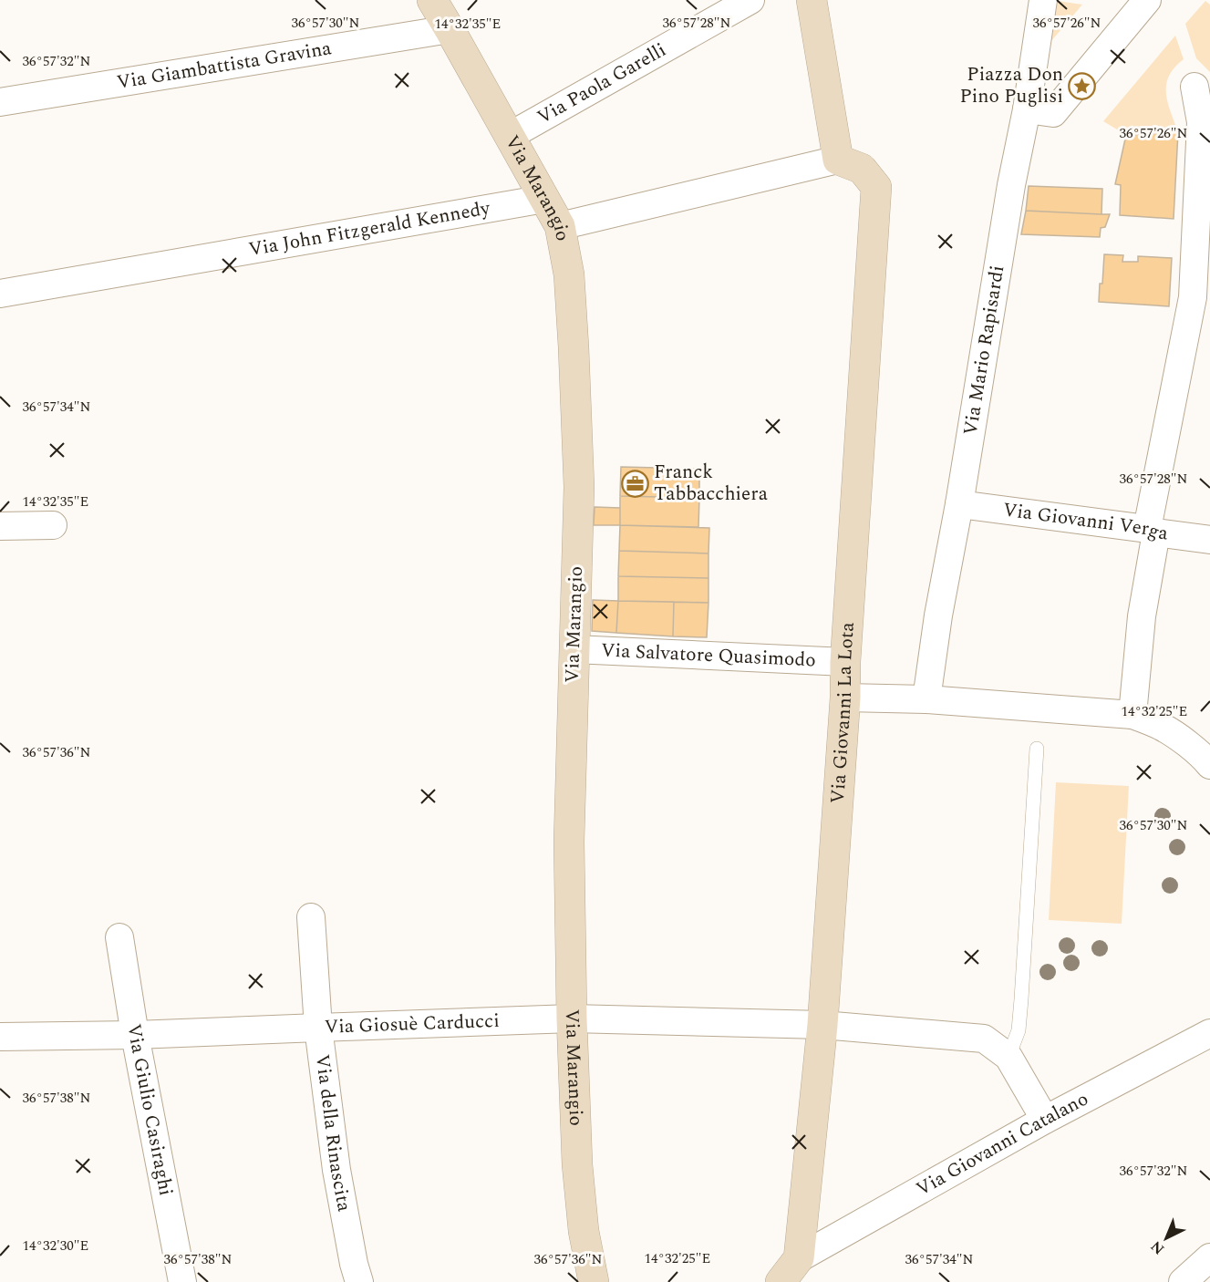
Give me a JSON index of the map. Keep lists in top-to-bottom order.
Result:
{
  "streets": {
    "street": [
      "Via Giambattista Gravina",
      "Via Paola Garelli",
      "Via Marangio",
      "Via John Fitzgerald Kennedy",
      "Via Mario Rapisardi",
      "Via Giovanni Verga",
      "Via Salvatore Quasimodo",
      "Via Giovanni La Lota",
      "Via Giosuè Carducci",
      "Via Giulio Casiraghi",
      "Via della Rinascita",
      "Via Giovanni Catalano"
    ]
  },
  "crossings": [
    ["Via Giambattista Gravina", "Via Marangio"],
    ["Via Paola Garelli", "Via Marangio"],
    ["Via Marangio", "Via John Fitzgerald Kennedy"],
    ["Via Marangio", "Via Salvatore Quasimodo"],
    ["Via Marangio", "Via Giosuè Carducci"],
    ["Via Mario Rapisardi", "Via Giovanni Verga"],
    ["Via Salvatore Quasimodo", "Via Giovanni La Lota"],
    ["Via Giovanni La Lota", "Via Giosuè Carducci"],
    ["Via Giovanni La Lota", "Via Giovanni Catalano"],
    ["Via Giosuè Carducci", "Via Giulio Casiraghi"],
    ["Via Giosuè Carducci", "Via della Rinascita"]
  ],
  "places": {
    "place": ["Piazza Don Pino Puglisi"],
    "office": ["Franck Tabbacchiera"]
  },
  "north": "bottom left",
  "coordinates": [
    "36°57'30\"N",
    "36°57'28\"N",
    "36°57'26\"N",
    "14°32'35\"E",
    "36°57'32\"N",
    "36°57'34\"N",
    "14°32'25\"E",
    "36°57'36\"N",
    "36°57'38\"N",
    "14°32'30\"E"
  ]
}
